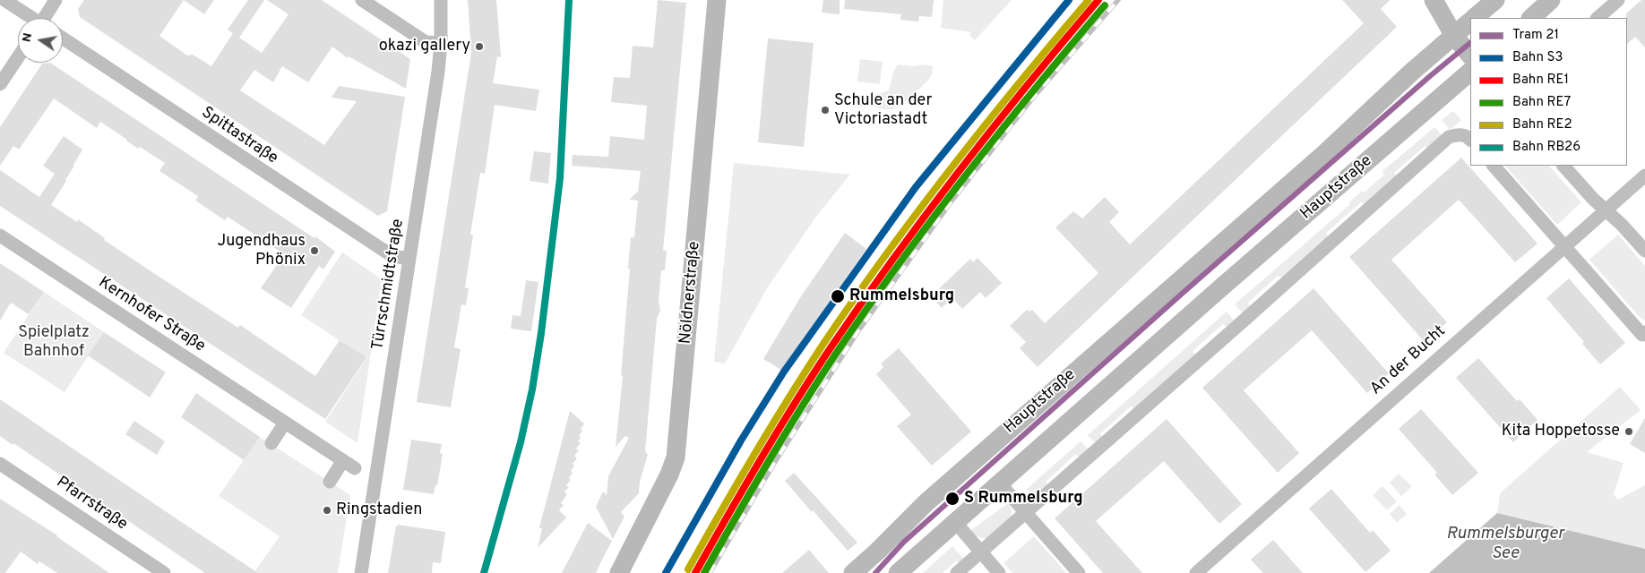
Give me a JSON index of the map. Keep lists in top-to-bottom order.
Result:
{
  "streets": {
    "main road": ["Hauptstraße", "Nöldnerstraße"],
    "street": [
      "Spittastraße",
      "Türrschmidtstraße",
      "Kernhofer Straße",
      "An der Bucht",
      "Pfarrstraße"
    ]
  },
  "crossings": [
    ["Spittastraße", "Türrschmidtstraße"]
  ],
  "water": ["Rummelsburger See"],
  "parks": ["Spielplatz Bahnhof"],
  "places": [
    "okazi gallery",
    "Schule an der Victoriastadt",
    "Jugendhaus Phönix",
    "Rummelsburg",
    "Kita Hoppetosse",
    "S Rummelsburg",
    "Ringstadien"
  ],
  "lines": [
    "rail line S3",
    "rail line RE1",
    "rail line RE2",
    "rail line RB26",
    "rail line RE7",
    "tram line 21"
  ],
  "legend": [
    "Tram 21",
    "Bahn S3",
    "Bahn RE1",
    "Bahn RE7",
    "Bahn RE2",
    "Bahn RB26"
  ],
  "north": "left"
}
